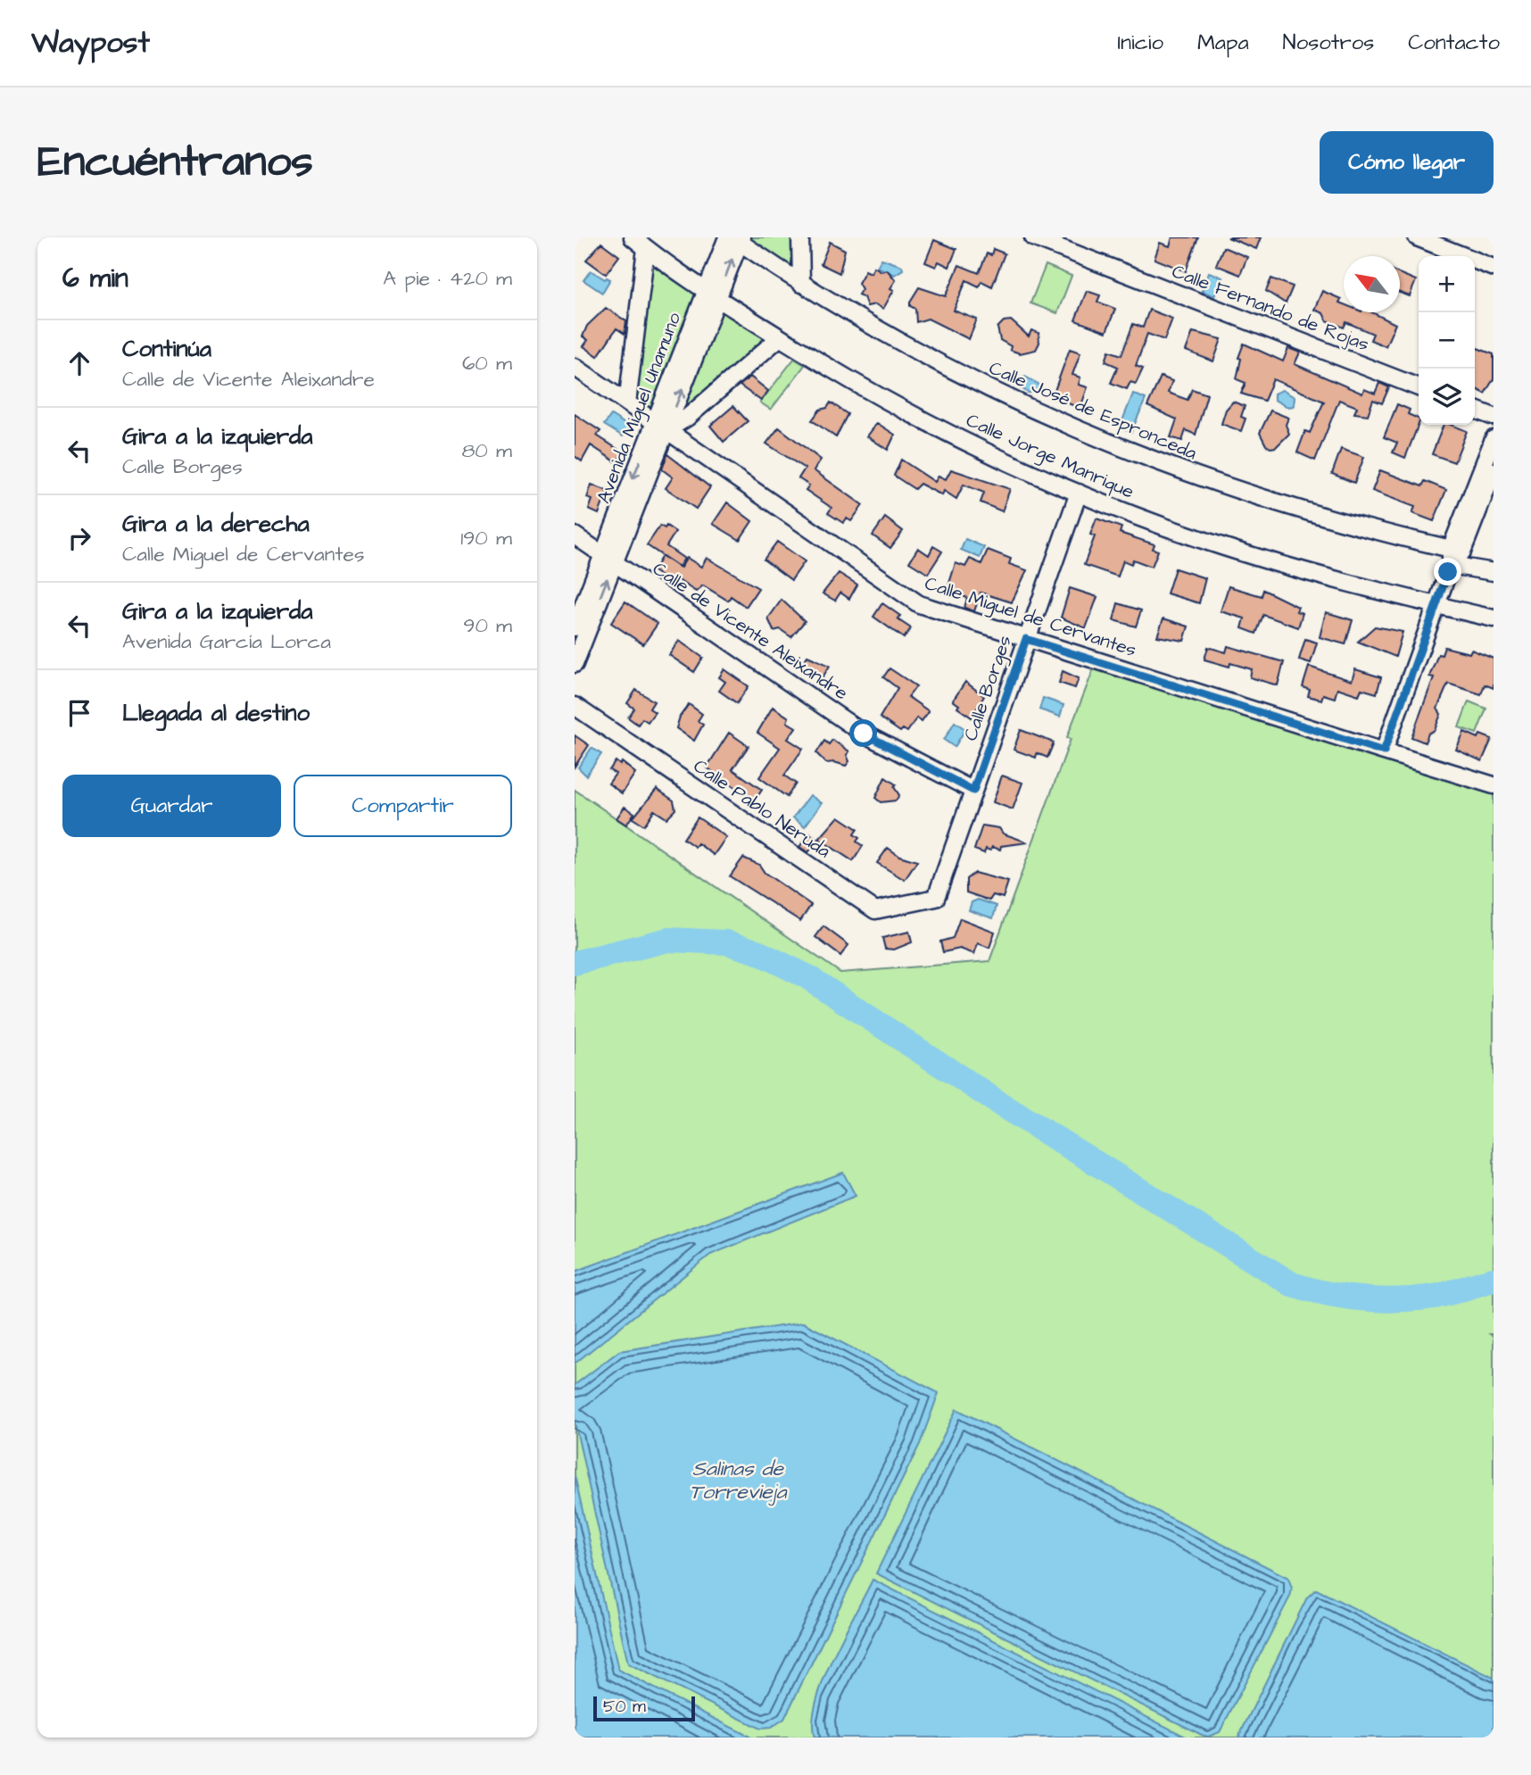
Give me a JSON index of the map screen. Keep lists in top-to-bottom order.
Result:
{
  "streets": {
    "street": [
      "Calle Fernando de Rojas",
      "Avenida Miguel Unamuno",
      "Calle José de Espronceda",
      "Calle Jorge Manrique",
      "Calle Miguel de Cervantes",
      "Calle de Vicente Aleixandre",
      "Calle Borges",
      "Calle Pablo Neruda"
    ]
  },
  "crossings": [
    ["Avenida Miguel Unamuno", "Calle José de Espronceda"],
    ["Avenida Miguel Unamuno", "Calle Jorge Manrique"],
    ["Avenida Miguel Unamuno", "Calle Miguel de Cervantes"],
    ["Avenida Miguel Unamuno", "Calle de Vicente Aleixandre"],
    ["Calle Jorge Manrique", "Calle Borges"],
    ["Calle Miguel de Cervantes", "Calle Borges"],
    ["Calle de Vicente Aleixandre", "Calle Borges"],
    ["Calle Borges", "Calle Pablo Neruda"]
  ],
  "water": ["Salinas de Torrevieja"],
  "scale_bar": "50 m",
  "north": "top left",
  "page": {
    "header": "Waypost",
    "nav": [
      "Inicio",
      "Mapa",
      "Nosotros",
      "Contacto"
    ],
    "buttons": [
      "Cómo llegar",
      ["Guardar", "Compartir"]
    ],
    "title": "Encuéntranos",
    "heading": ["6 min", "A pie · 420 m"],
    "map_buttons": ["+", "−"],
    "list": [
      ["Continúa", "Calle de Vicente Aleixandre", "60 m"],
      ["Gira a la izquierda", "Calle Borges", "80 m"],
      ["Gira a la derecha", "Calle Miguel de Cervantes", "190 m"],
      ["Gira a la izquierda", "Avenida García Lorca", "90 m"],
      "Llegada al destino"
    ],
    "scale": "50 m"
  }
}
